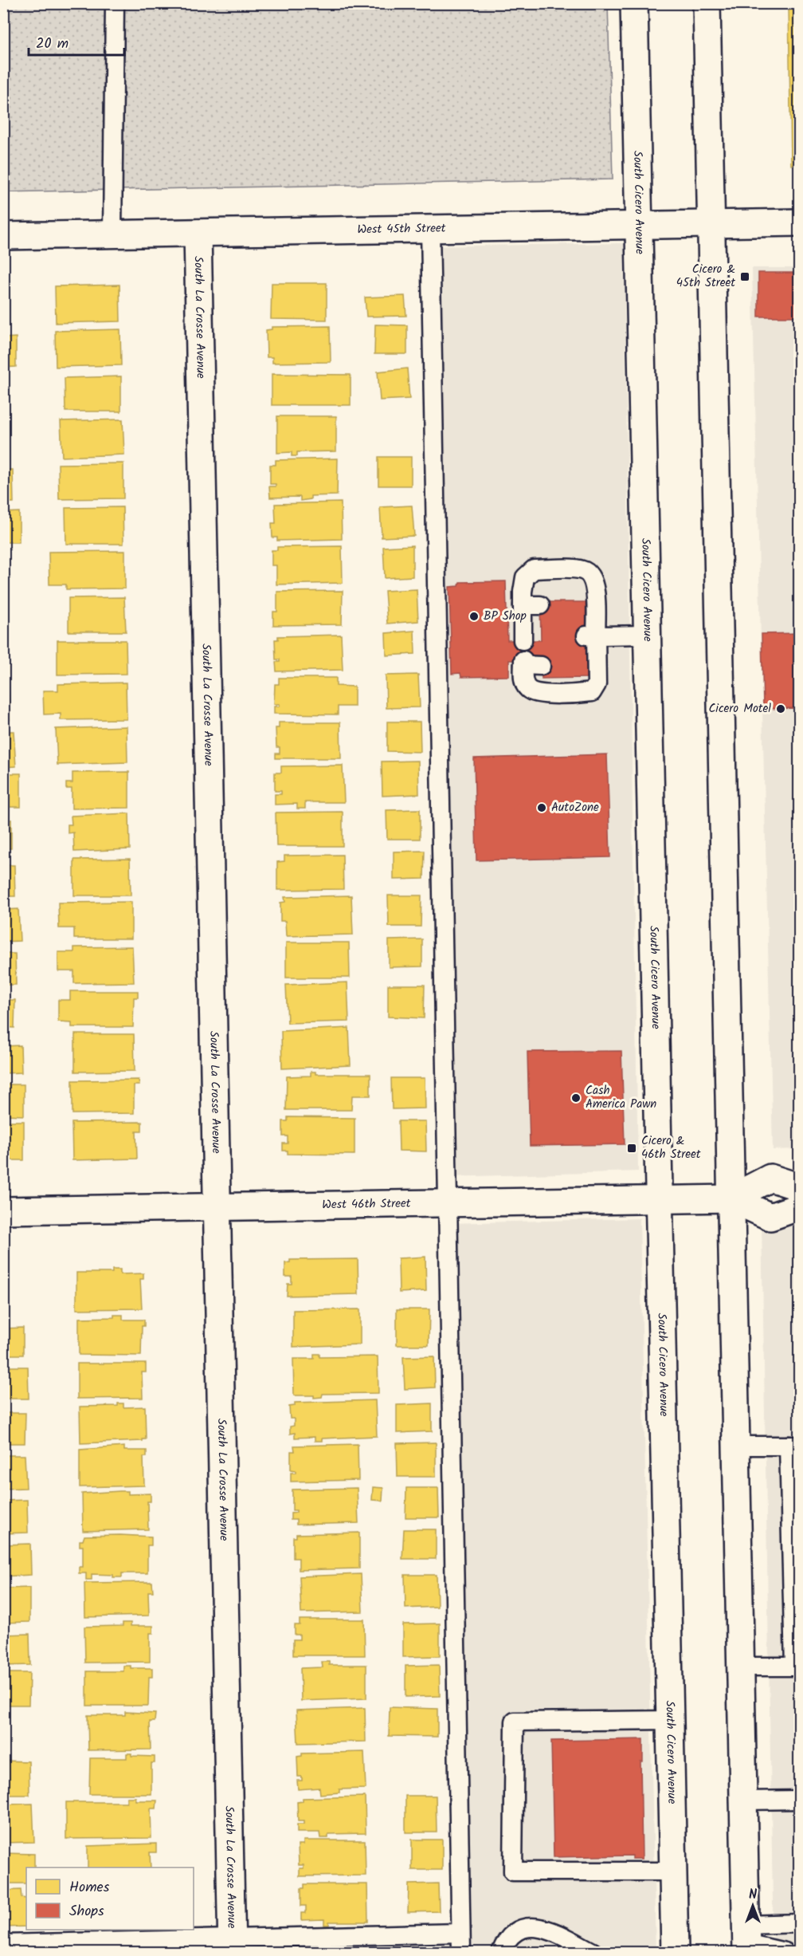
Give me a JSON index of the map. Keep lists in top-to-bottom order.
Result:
{
  "streets": {
    "main road": [
      "South Cicero Avenue",
      "West 45th Street",
      "South La Crosse Avenue",
      "West 46th Street"
    ]
  },
  "crossings": [
    ["South Cicero Avenue", "West 45th Street"],
    ["South Cicero Avenue", "West 46th Street"],
    ["West 45th Street", "South La Crosse Avenue"],
    ["South La Crosse Avenue", "West 46th Street"]
  ],
  "places": {
    "transit": ["Cicero & 45th Street", "Cicero & 46th Street"],
    "other": [
      "BP Shop",
      "Cicero Motel",
      "AutoZone",
      "Cash America Pawn"
    ]
  },
  "legend": ["Homes", "Shops"],
  "scale_bar": "20 m",
  "north": "top"
}
